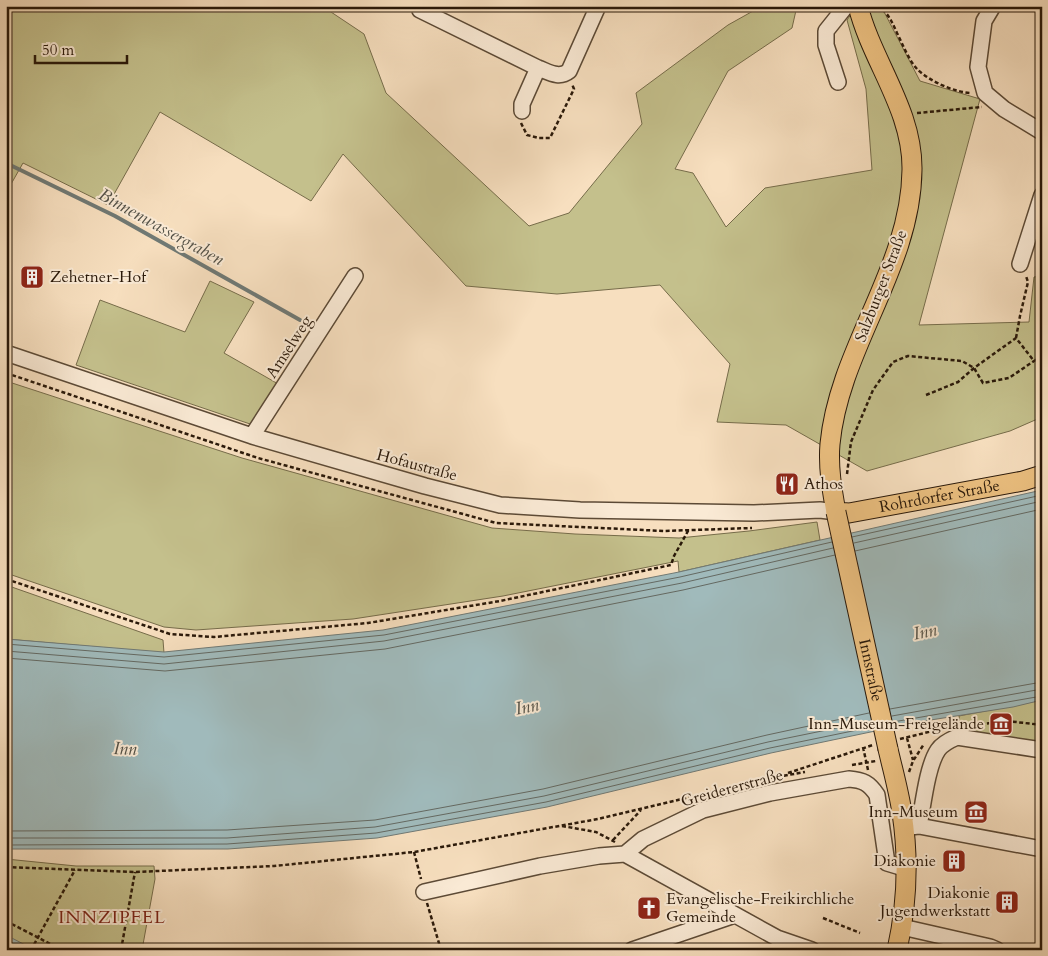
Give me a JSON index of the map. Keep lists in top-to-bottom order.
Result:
{
  "streets": {
    "main road": ["Salzburger Straße", "Rohrdorfer Straße", "Innstraße"],
    "street": ["Amselweg", "Hofaustraße", "Greidererstraße"]
  },
  "crossings": [
    ["Salzburger Straße", "Hofaustraße"],
    ["Salzburger Straße", "Rohrdorfer Straße"],
    ["Salzburger Straße", "Innstraße"],
    ["Amselweg", "Hofaustraße"],
    ["Hofaustraße", "Rohrdorfer Straße"],
    ["Hofaustraße", "Innstraße"],
    ["Rohrdorfer Straße", "Innstraße"],
    ["Innstraße", "Greidererstraße"]
  ],
  "districts": ["INNZIPFEL"],
  "water": ["Binnenwassergraben", "Inn"],
  "places": {
    "building": ["Zehetner-Hof", "Diakonie", "Diakonie Jugendwerkstatt"],
    "restaurant": ["Athos"],
    "museum": ["Inn-Museum-Freigelände", "Inn-Museum"],
    "church": ["Evangelische-Freikirchliche Gemeinde"]
  },
  "scale_bar": "50 m"
}
